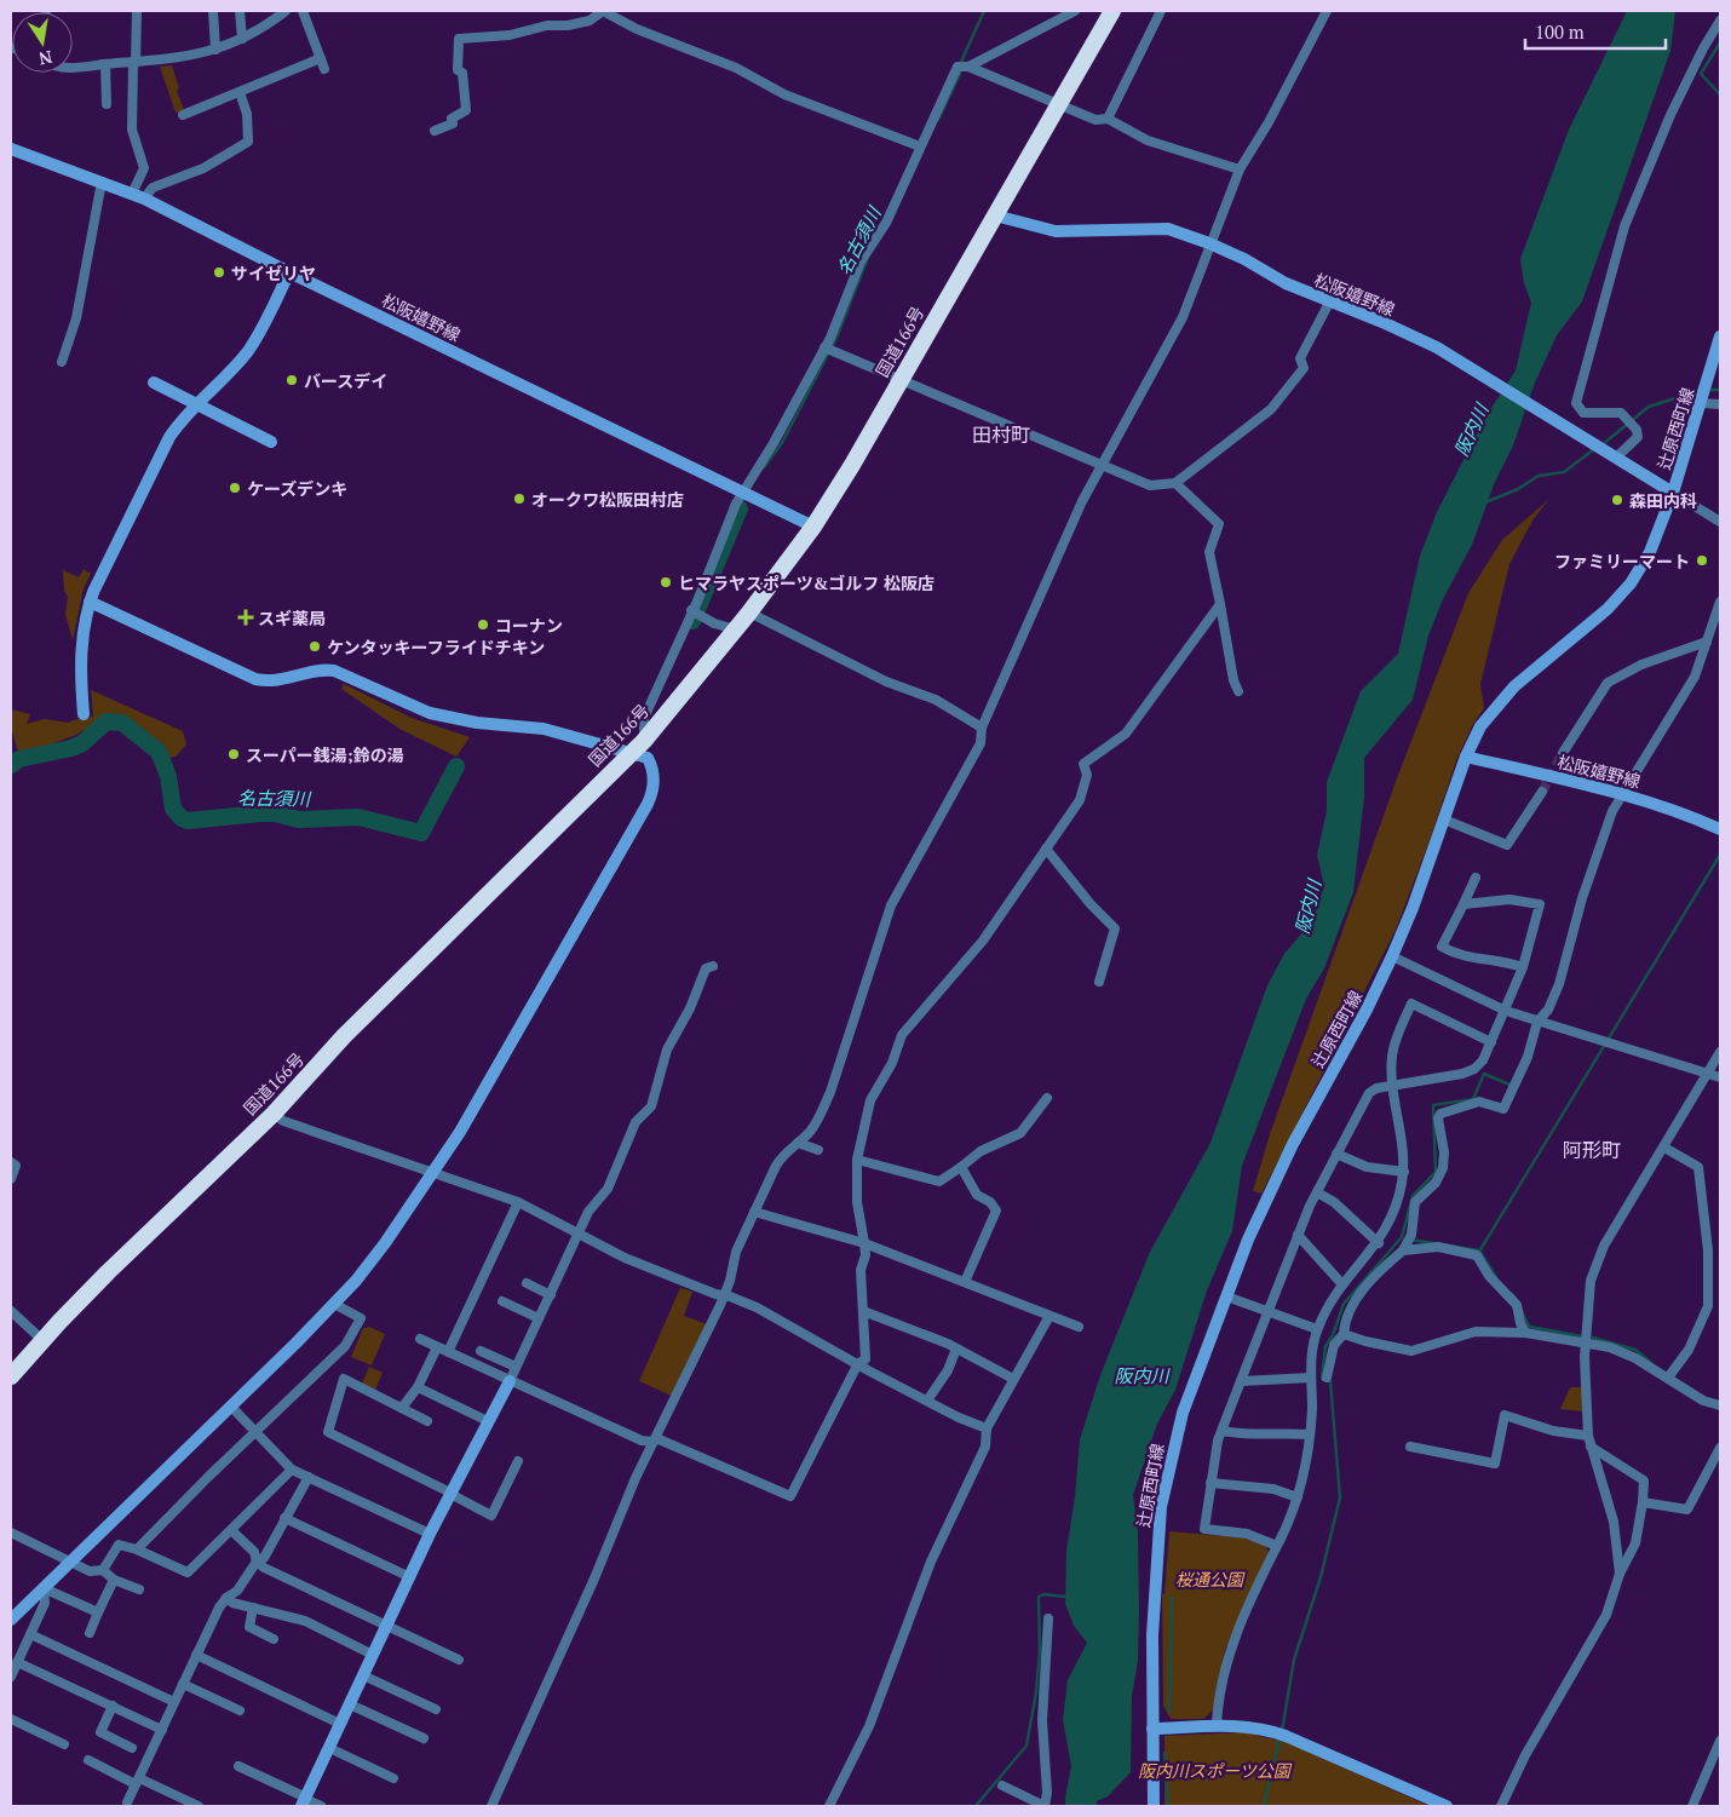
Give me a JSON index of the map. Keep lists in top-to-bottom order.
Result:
{
  "streets": {
    "highway": ["国道166号"],
    "main road": ["松阪嬉野線", "辻原西町線"]
  },
  "crossings": [
    ["松阪嬉野線", "国道166号"],
    ["松阪嬉野線", "辻原西町線"]
  ],
  "districts": ["田村町", "阿形町"],
  "water": ["名古須川", "阪内川"],
  "parks": ["桜通公園", "阪内川スポーツ公園"],
  "places": {
    "other": [
      "サイゼリヤ",
      "バースデイ",
      "ケーズデンキ",
      "オークワ松阪田村店",
      "森田内科",
      "ファミリーマート",
      "ヒマラヤスポーツ&ゴルフ 松阪店",
      "コーナン",
      "ケンタッキーフライドチキン",
      "スーパー銭湯;鈴の湯"
    ],
    "health": ["スギ薬局"]
  },
  "scale_bar": "100 m",
  "north": "bottom"
}
